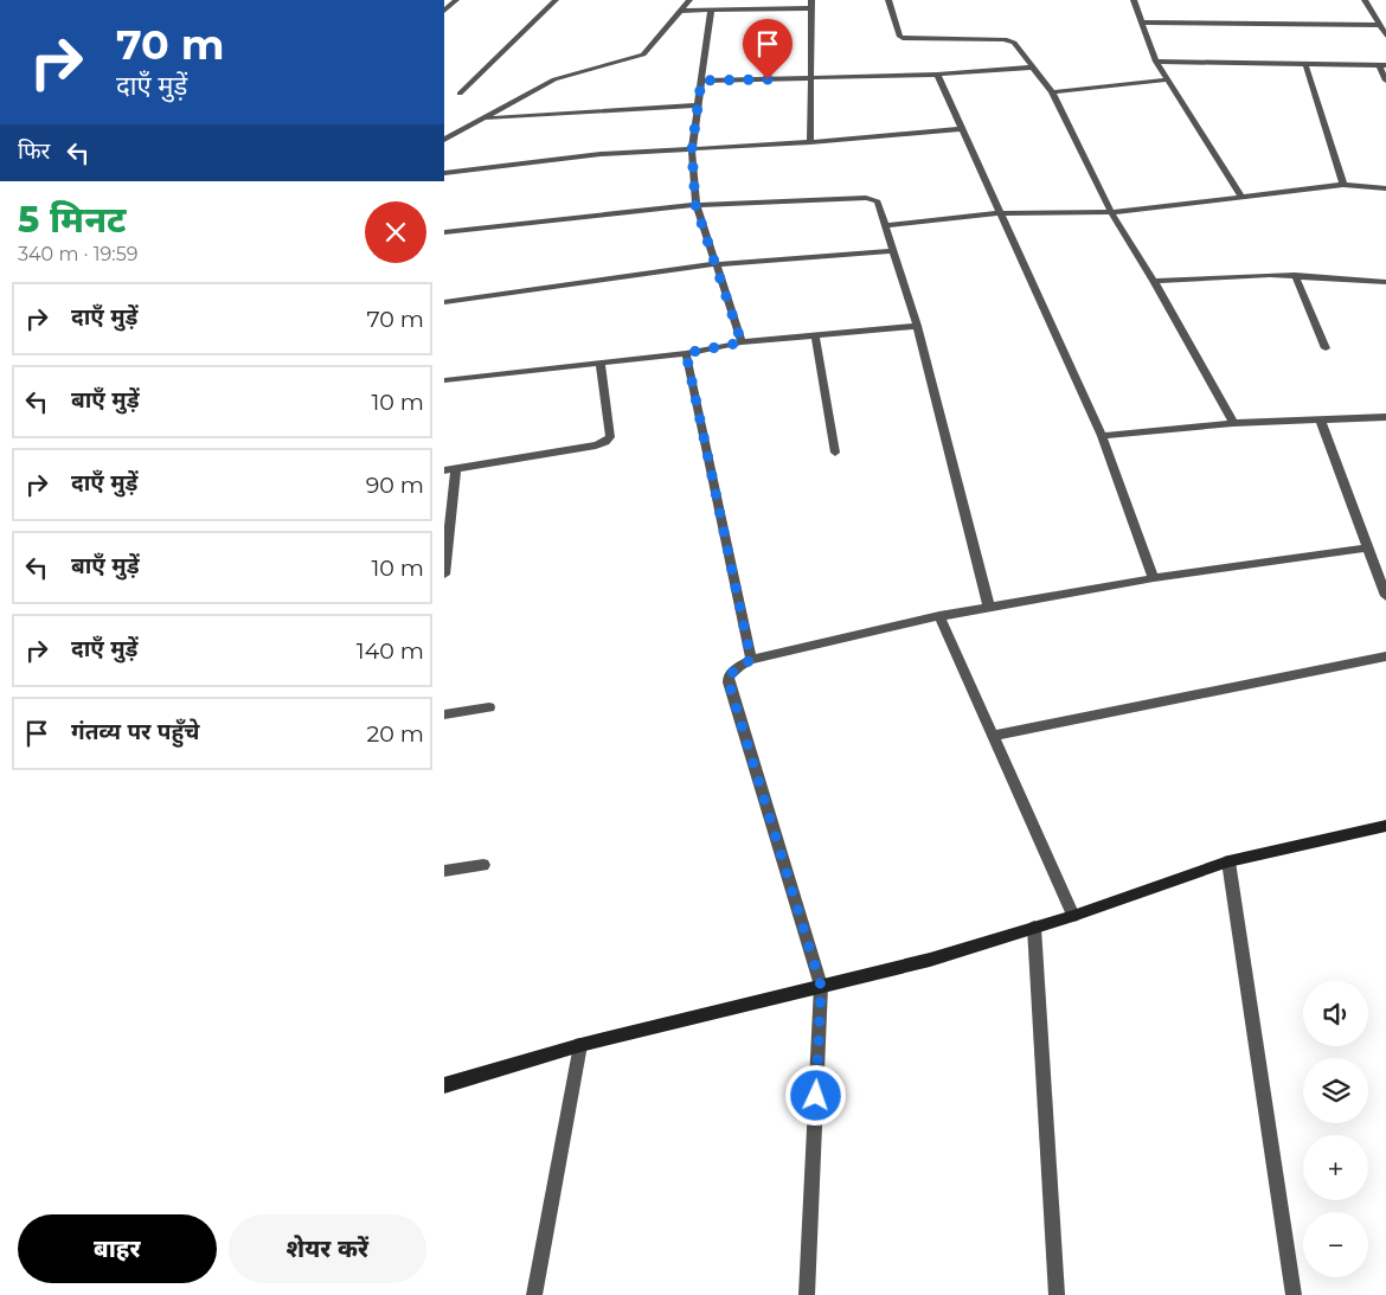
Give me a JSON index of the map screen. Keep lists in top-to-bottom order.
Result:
{
  "page": {
    "turn": ["70 m", "दाएँ मुड़ें"],
    "then": "फिर",
    "heading": ["5 मिनट", "340 m · 19:59"],
    "list": [
      {
        "name": "दाएँ मुड़ें",
        "value": "70 m"
      },
      {
        "name": "बाएँ मुड़ें",
        "value": "10 m"
      },
      {
        "name": "दाएँ मुड़ें",
        "value": "90 m"
      },
      {
        "name": "बाएँ मुड़ें",
        "value": "10 m"
      },
      {
        "name": "दाएँ मुड़ें",
        "value": "140 m"
      },
      {
        "name": "गंतव्य पर पहुँचे",
        "value": "20 m"
      }
    ],
    "map_buttons": ["+", "−"],
    "buttons": ["बाहर", "शेयर करें"]
  }
}
